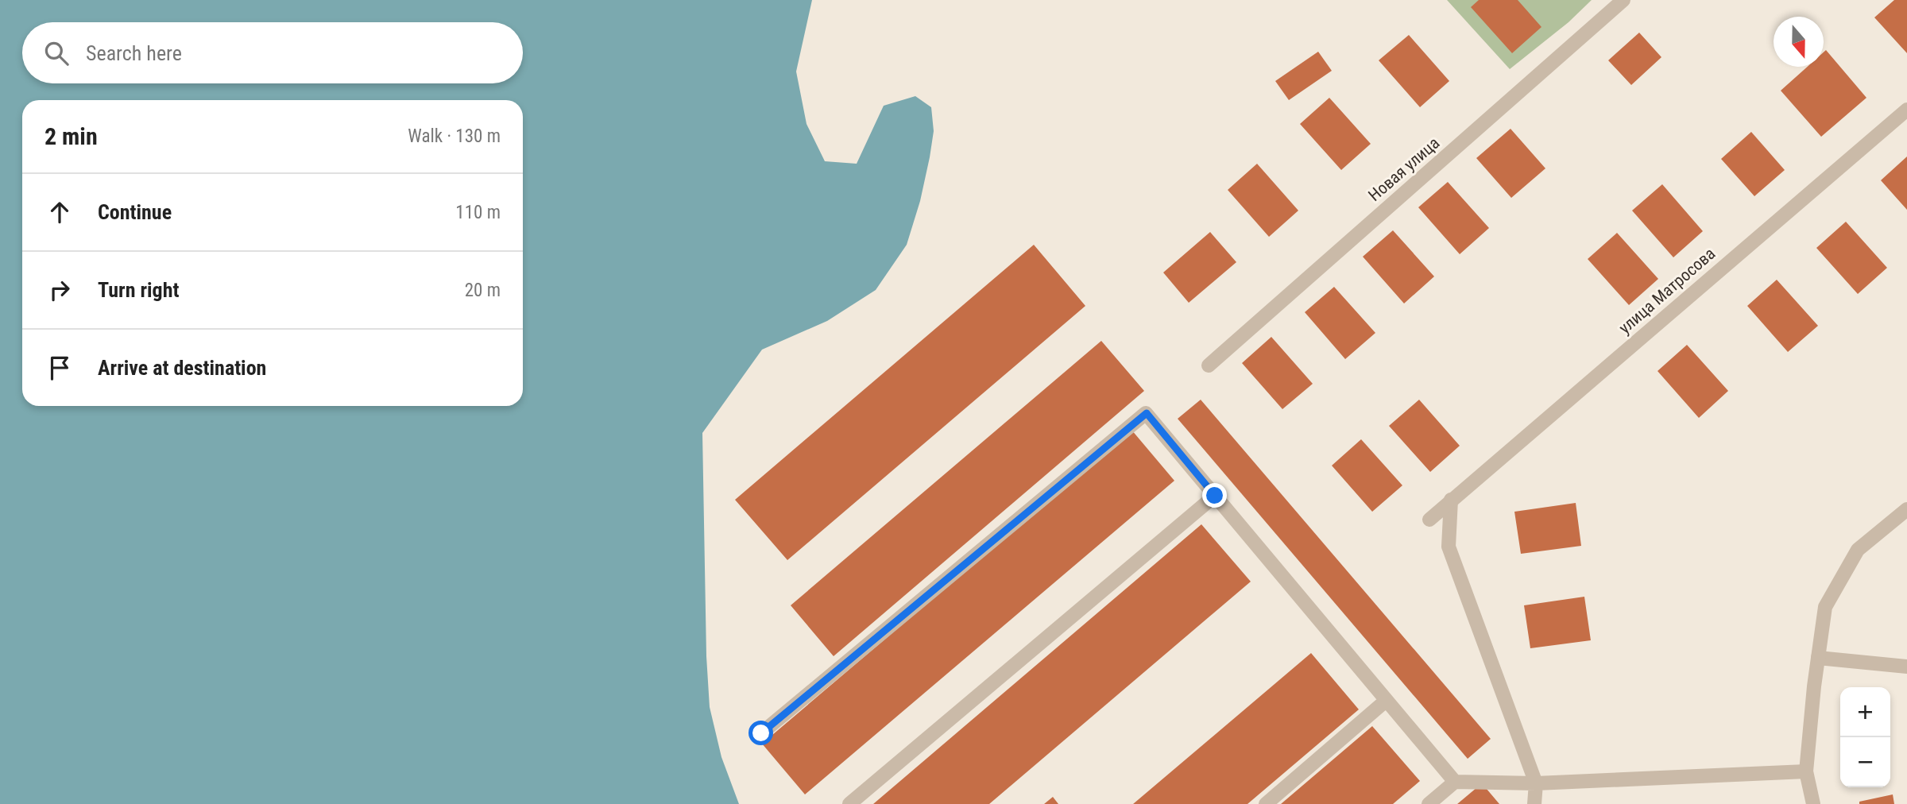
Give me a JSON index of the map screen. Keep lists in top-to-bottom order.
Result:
{
  "streets": {
    "street": ["Новая улица", "улица Матросова"]
  },
  "north": "bottom",
  "page": {
    "search": "Search here",
    "heading": ["2 min", "Walk · 130 m"],
    "list": [
      ["Continue", "110 m"],
      ["Turn right", "20 m"],
      "Arrive at destination"
    ],
    "map_buttons": ["+", "−"]
  }
}
